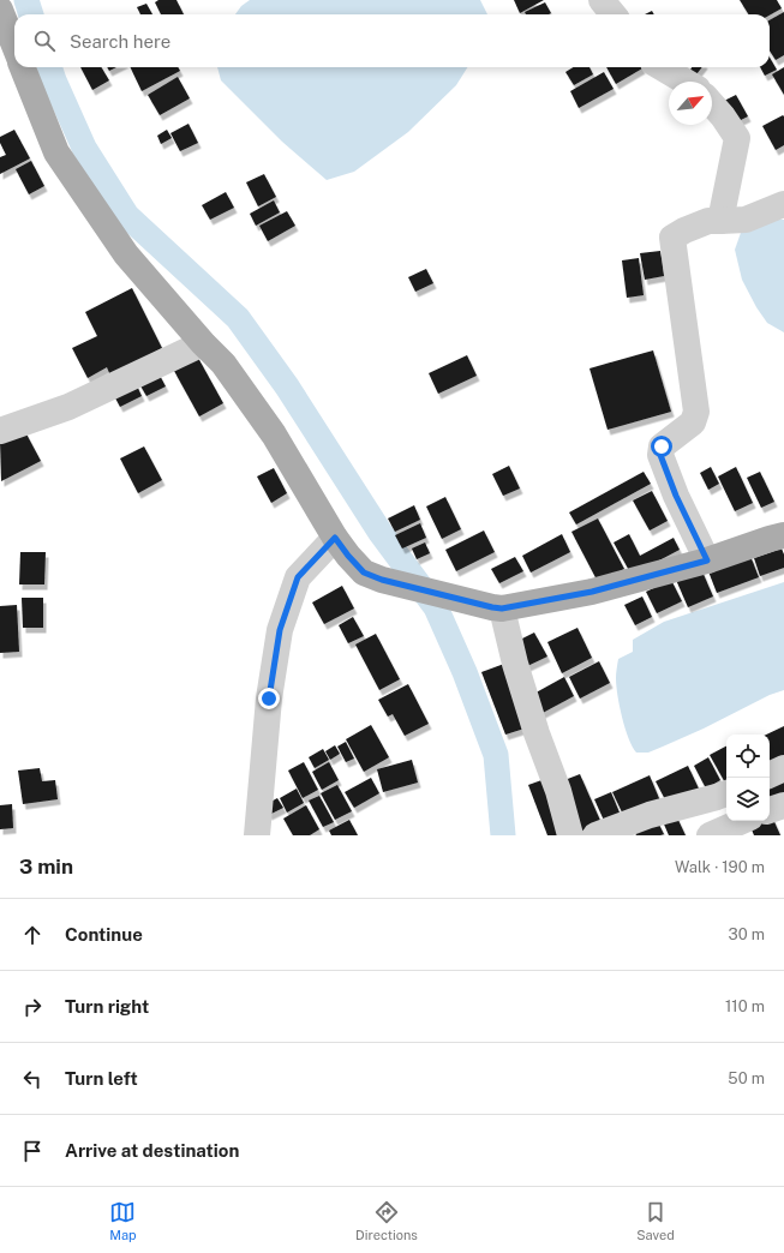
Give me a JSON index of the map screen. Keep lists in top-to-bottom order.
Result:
{
  "north": "top right",
  "page": {
    "search": "Search here",
    "heading": ["3 min", "Walk · 190 m"],
    "list": [
      ["Continue", "30 m"],
      ["Turn right", "110 m"],
      ["Turn left", "50 m"],
      "Arrive at destination"
    ],
    "nav": ["Map", "Directions", "Saved"]
  }
}
